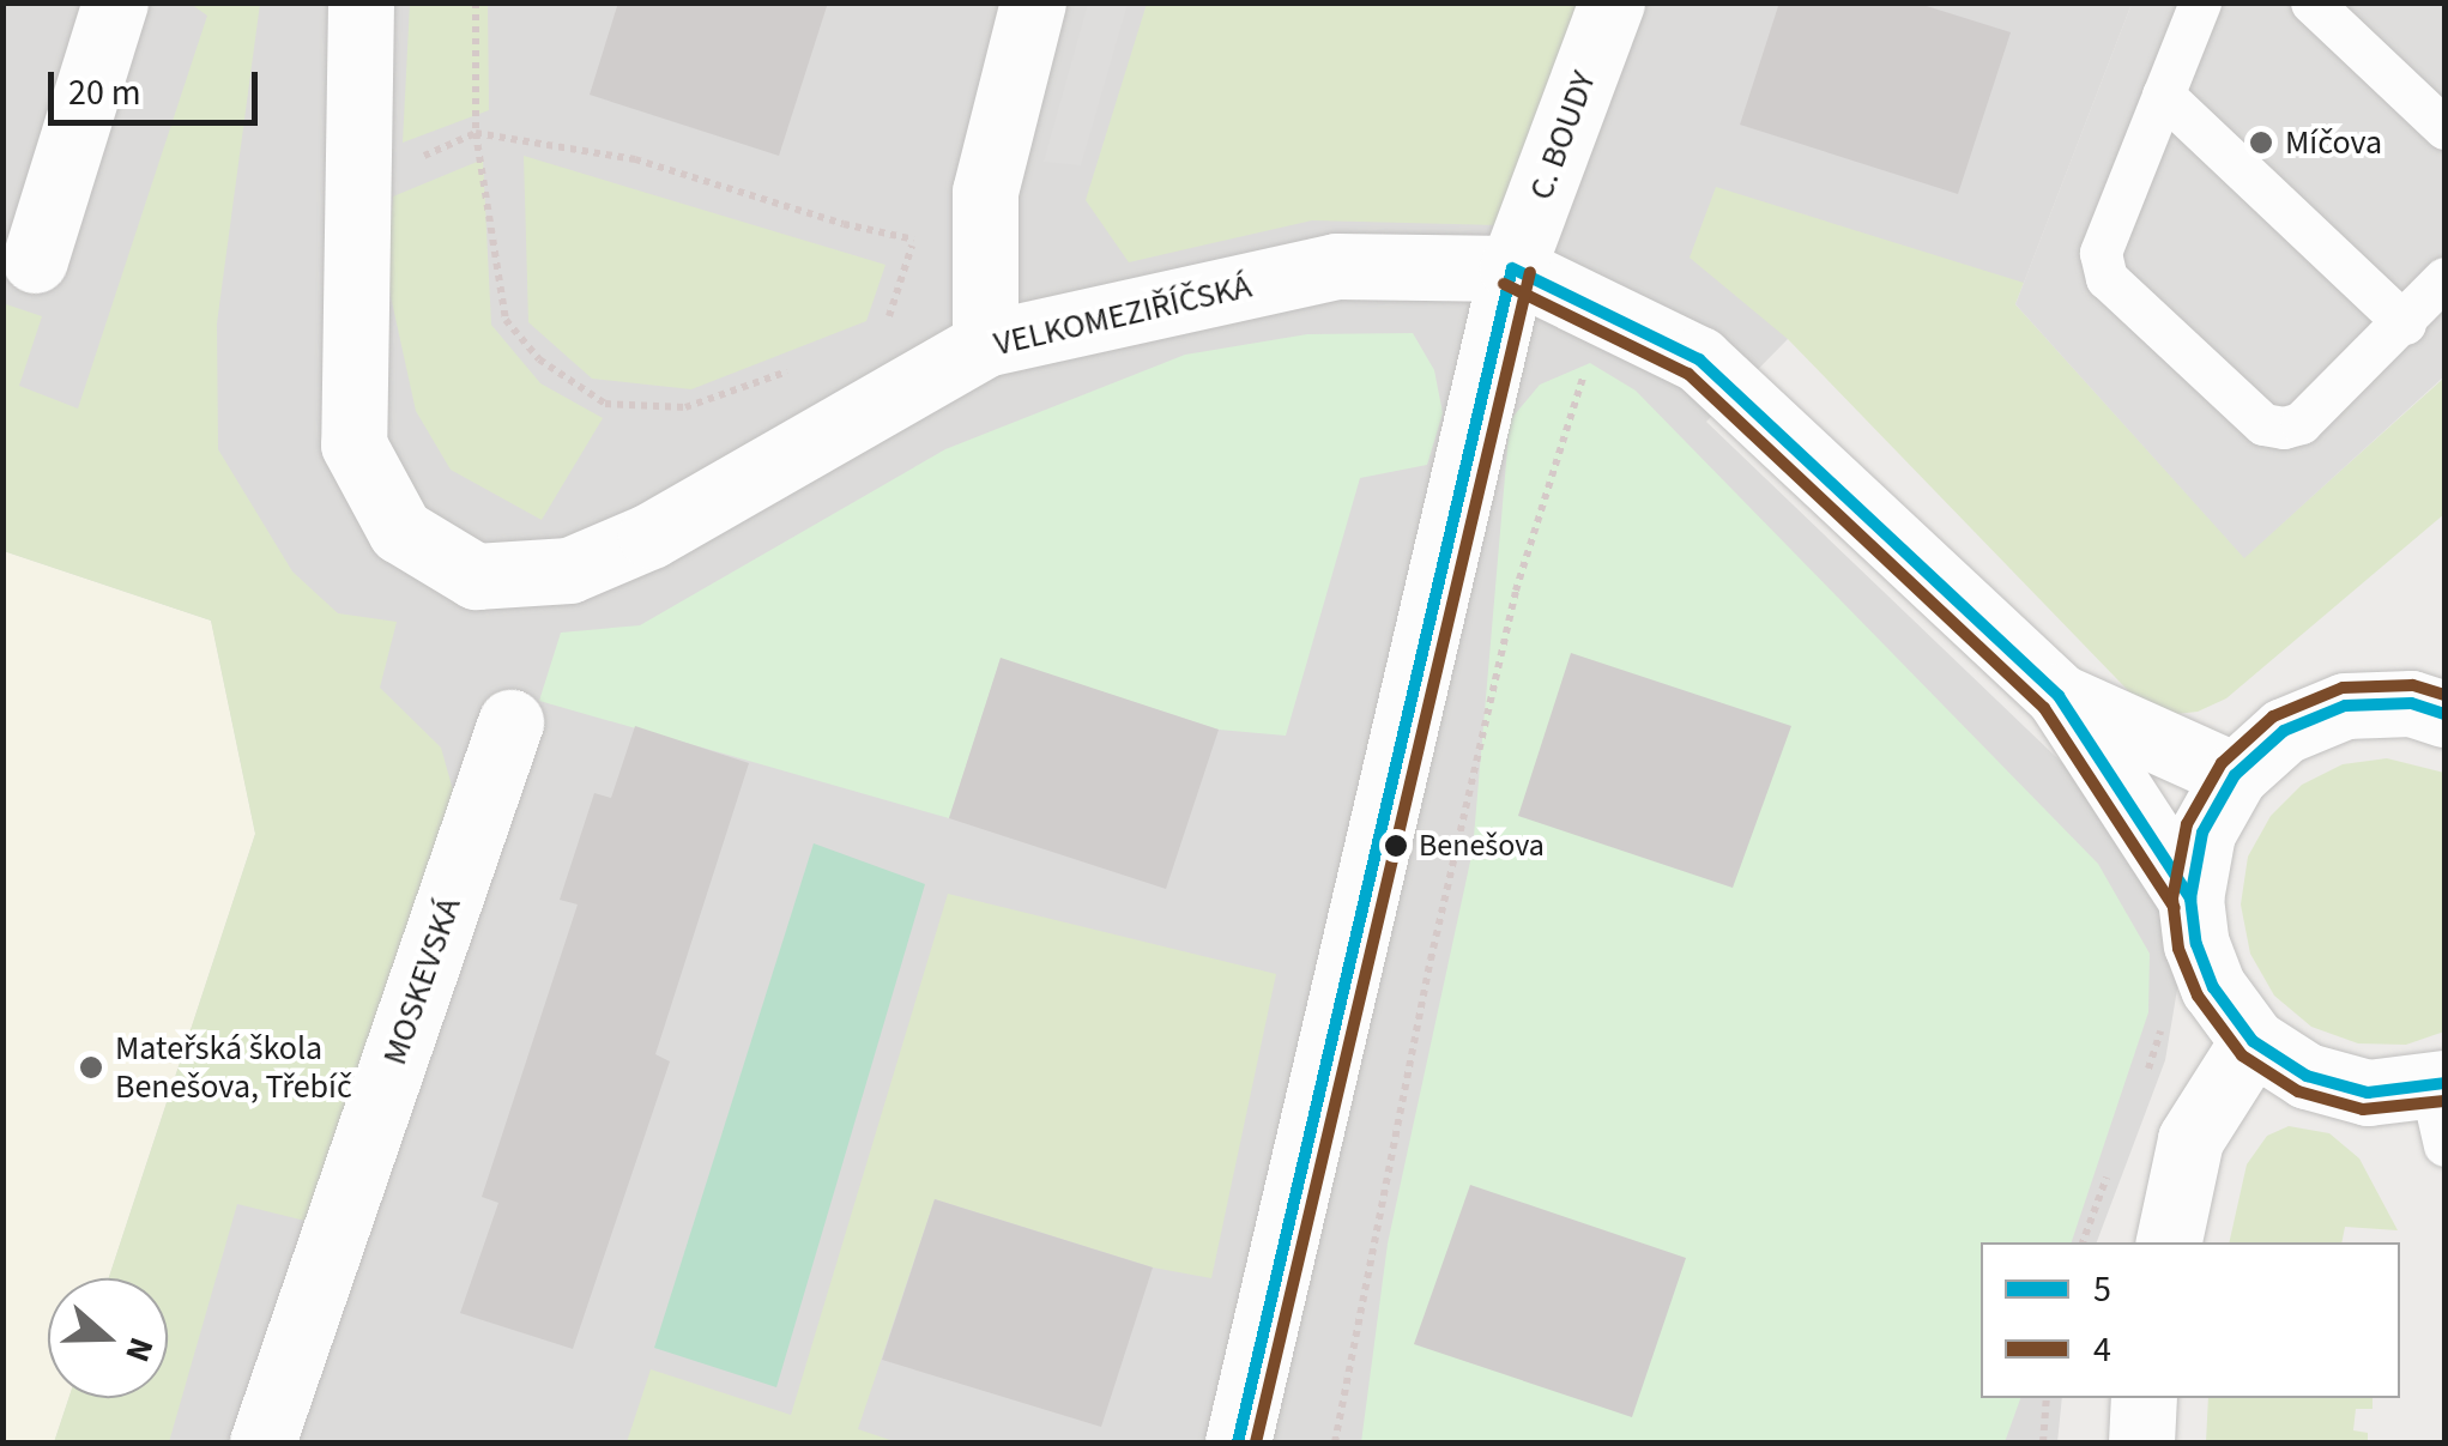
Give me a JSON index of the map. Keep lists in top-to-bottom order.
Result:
{
  "streets": {
    "street": ["C. BOUDY", "VELKOMEZIŘÍČSKÁ", "MOSKEVSKÁ"]
  },
  "crossings": [
    ["C. BOUDY", "VELKOMEZIŘÍČSKÁ"]
  ],
  "places": ["Míčova", "Benešova", "Mateřská škola Benešova, Třebíč"],
  "lines": ["transit line 5", "transit line 4"],
  "legend": ["5", "4"],
  "scale_bar": "20 m",
  "north": "right"
}
